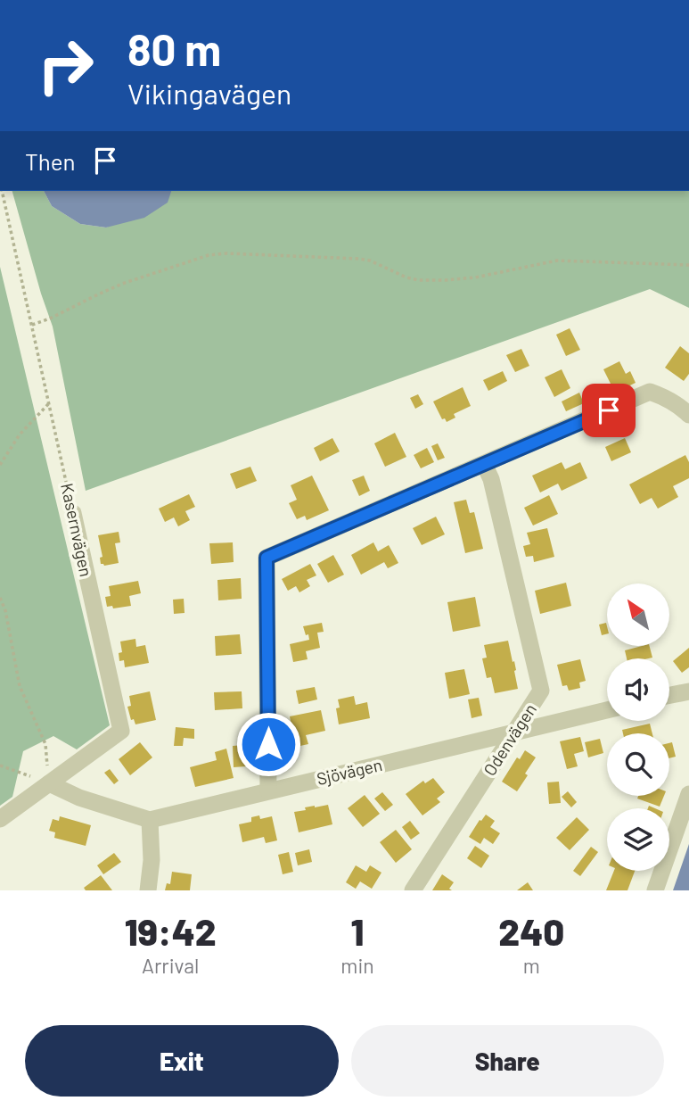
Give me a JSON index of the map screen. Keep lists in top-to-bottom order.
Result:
{
  "streets": {
    "street": ["Kasernvägen", "Odenvägen", "Sjövägen"]
  },
  "crossings": [
    ["Odenvägen", "Sjövägen"]
  ],
  "north": "top left",
  "page": {
    "turn": ["80 m", "Vikingavägen"],
    "then": "Then",
    "eta": [
      "19:42",
      "Arrival",
      "1",
      "min",
      "240",
      "m"
    ],
    "buttons": ["Exit", "Share"]
  }
}
